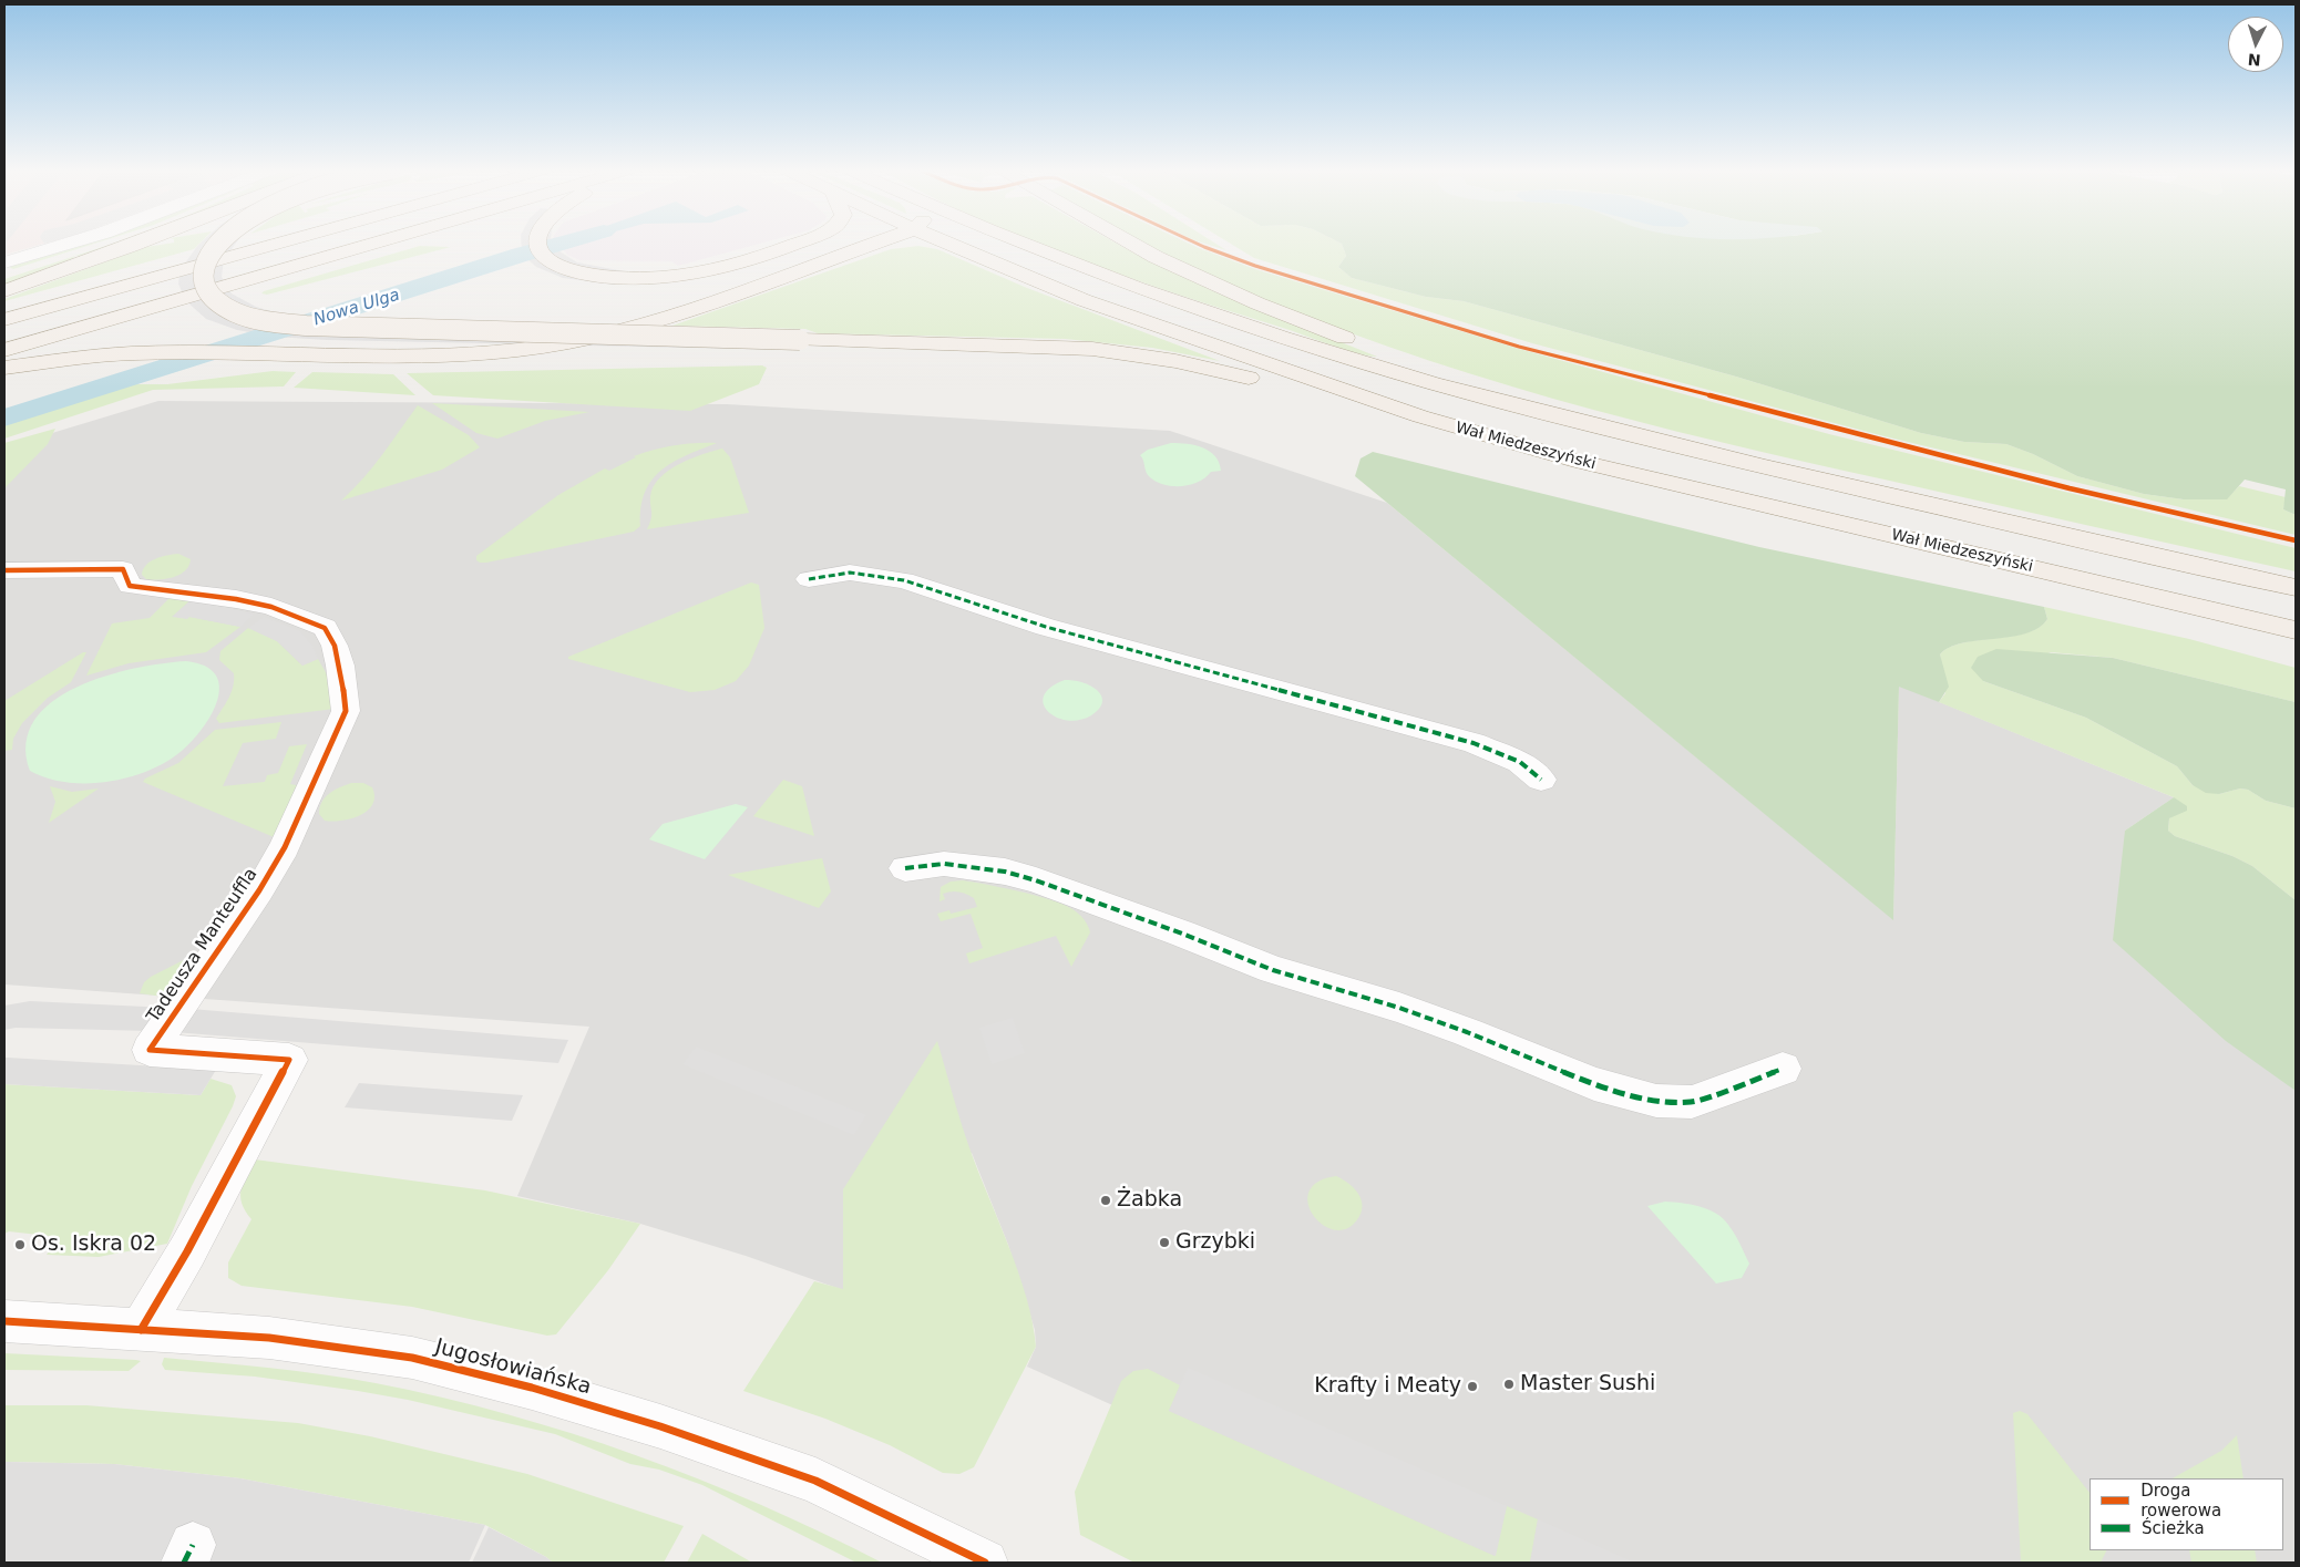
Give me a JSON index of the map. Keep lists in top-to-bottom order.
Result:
{
  "streets": {
    "main road": ["Wał Miedzeszyński"],
    "street": ["Tadeusza Manteuffla", "Jugosłowiańska"]
  },
  "crossings": [
    ["Tadeusza Manteuffla", "Jugosłowiańska"]
  ],
  "water": ["Nowa Ulga"],
  "places": [
    "Żabka",
    "Grzybki",
    "Os. Iskra 02",
    "Master Sushi",
    "Krafty i Meaty"
  ],
  "legend": ["Droga rowerowa", "Ścieżka"],
  "north": "bottom"
}
